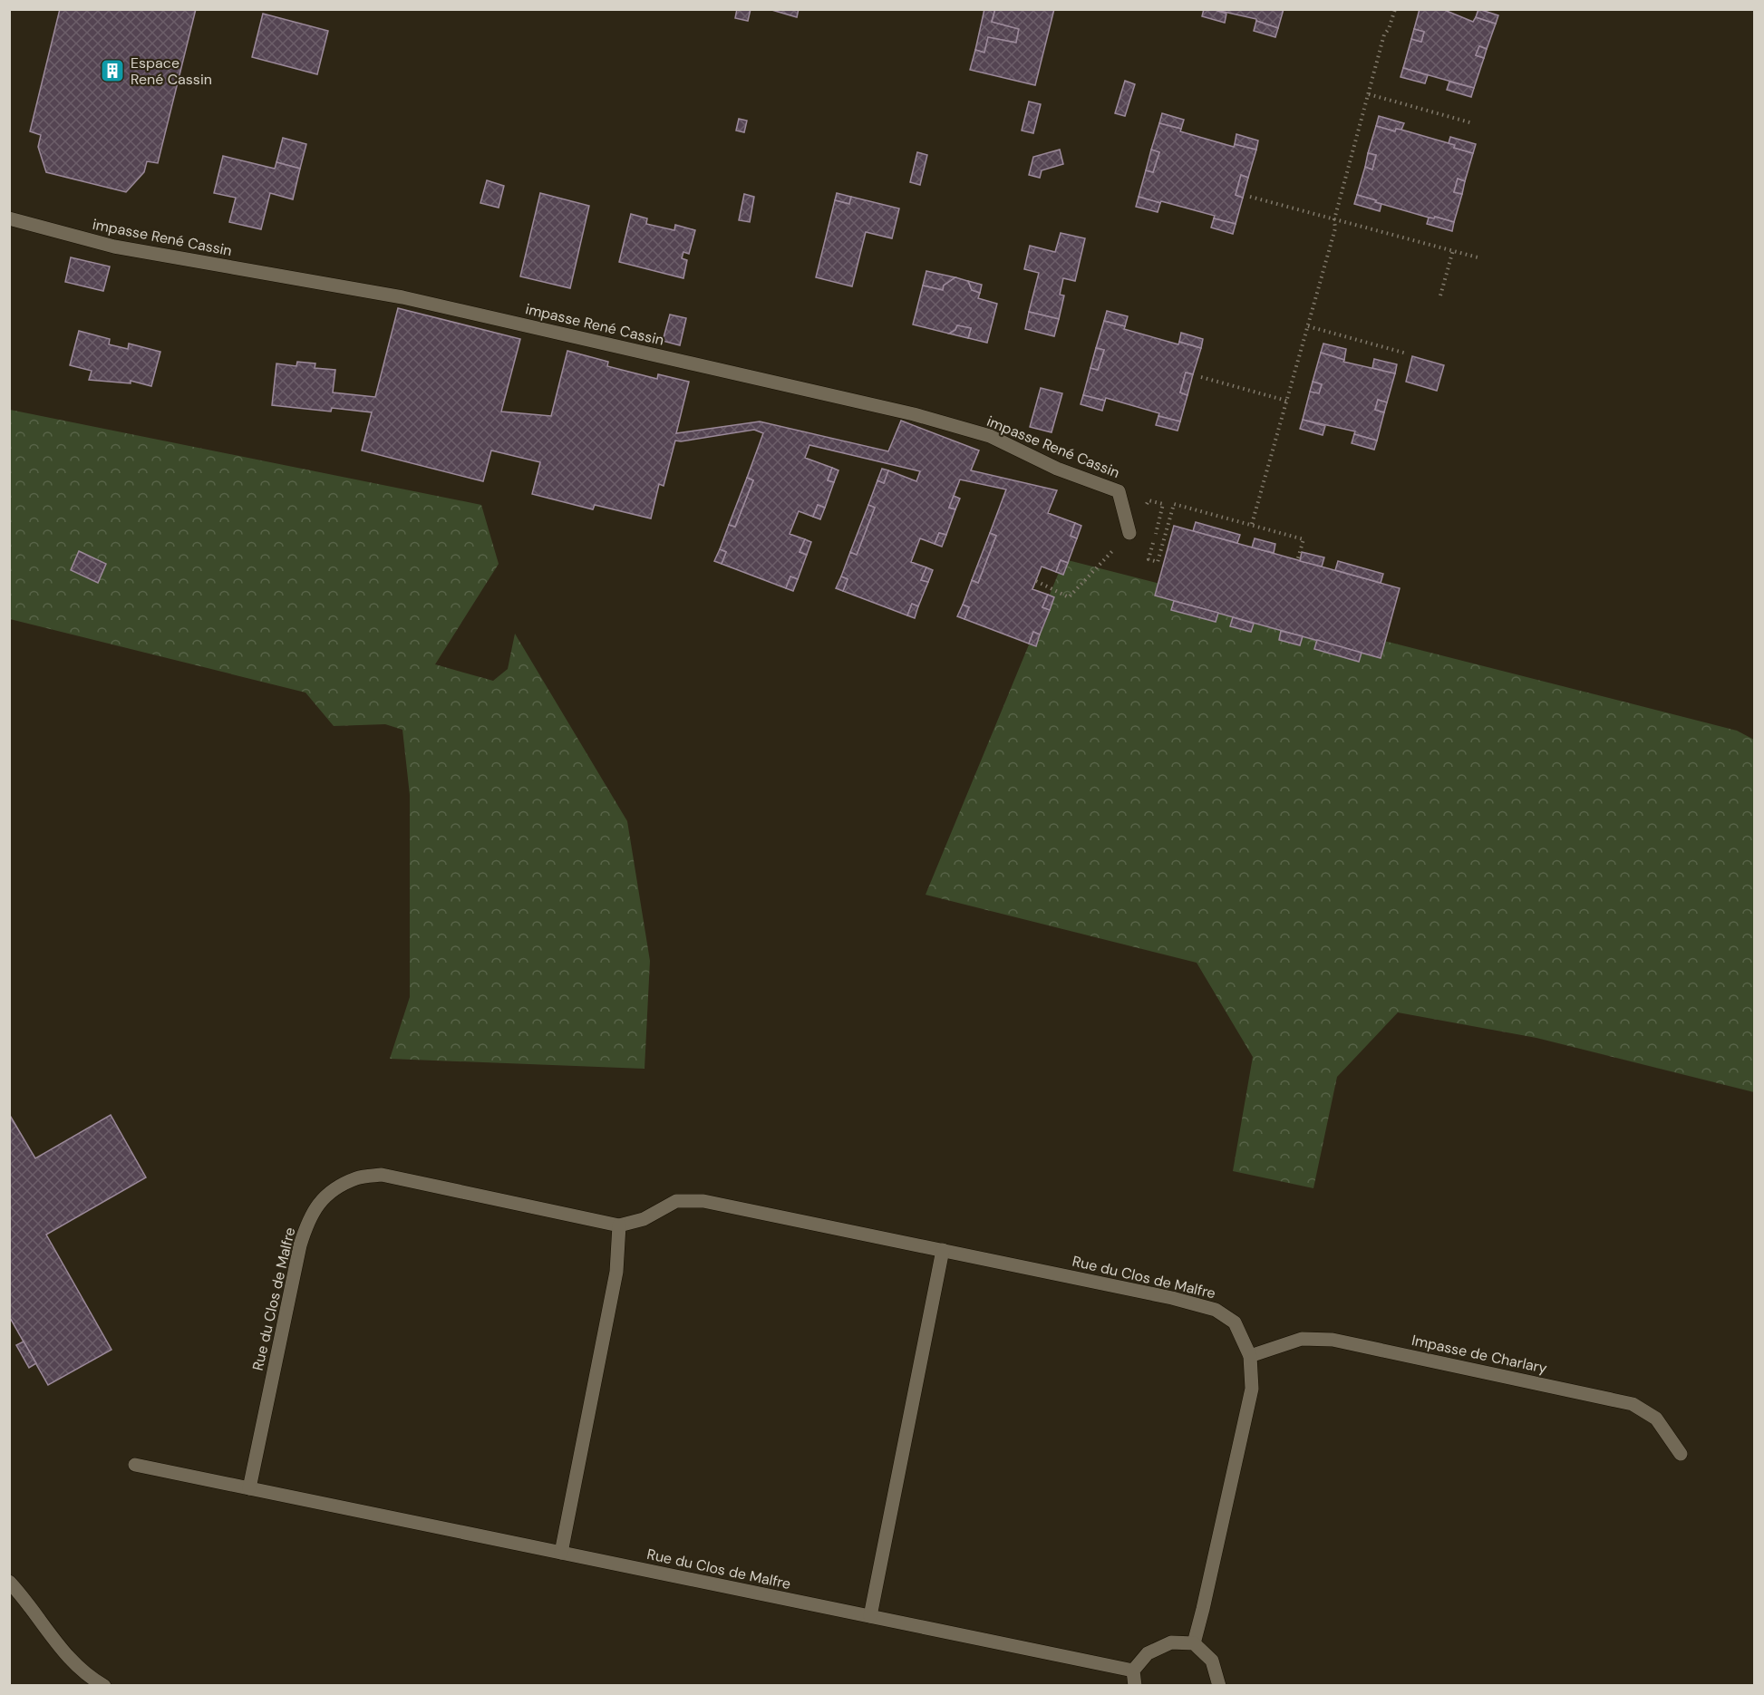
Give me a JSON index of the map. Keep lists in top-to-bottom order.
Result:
{
  "streets": {
    "street": ["impasse René Cassin", "Rue du Clos de Malfre", "Impasse de Charlary"]
  },
  "crossings": [
    ["Rue du Clos de Malfre", "Impasse de Charlary"]
  ],
  "places": {
    "building": ["Espace René Cassin"]
  }
}
